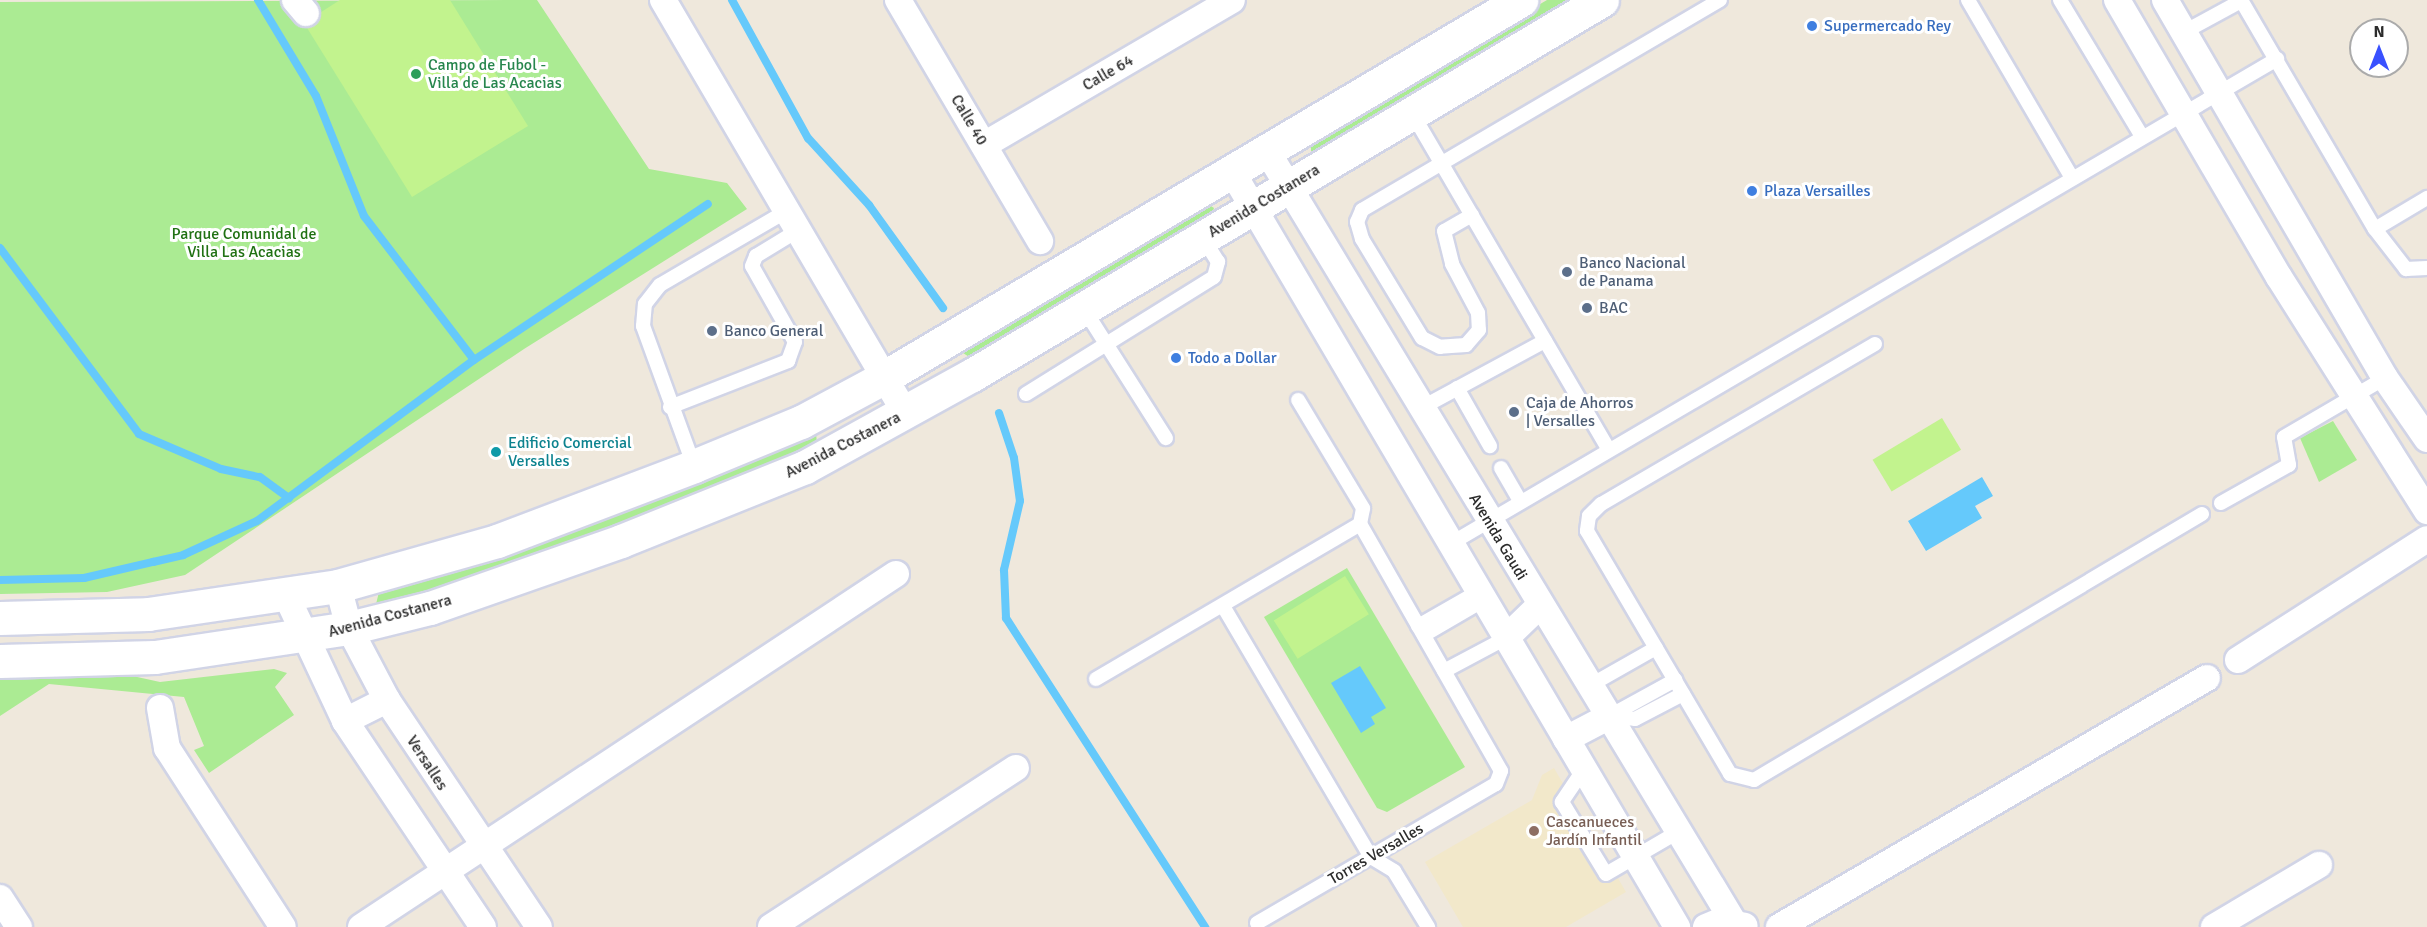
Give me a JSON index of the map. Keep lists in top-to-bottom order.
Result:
{
  "streets": {
    "street": [
      "Calle 64",
      "Calle 40",
      "Avenida Costanera",
      "Avenida Gaudi",
      "Versalles"
    ],
    "lane": ["Torres Versalles"]
  },
  "crossings": [
    ["Calle 64", "Calle 40"],
    ["Avenida Costanera", "Avenida Gaudi"],
    ["Avenida Costanera", "Versalles"]
  ],
  "parks": ["Parque Comunidal de Villa Las Acacias"],
  "places": [
    "Supermercado Rey",
    "Campo de Fubol - Villa de Las Acacias",
    "Plaza Versailles",
    "Banco Nacional de Panama",
    "BAC",
    "Banco General",
    "Todo a Dollar",
    "Caja de Ahorros | Versalles",
    "Edificio Comercial Versalles",
    "Cascanueces Jardín Infantil"
  ],
  "north": "top"
}
